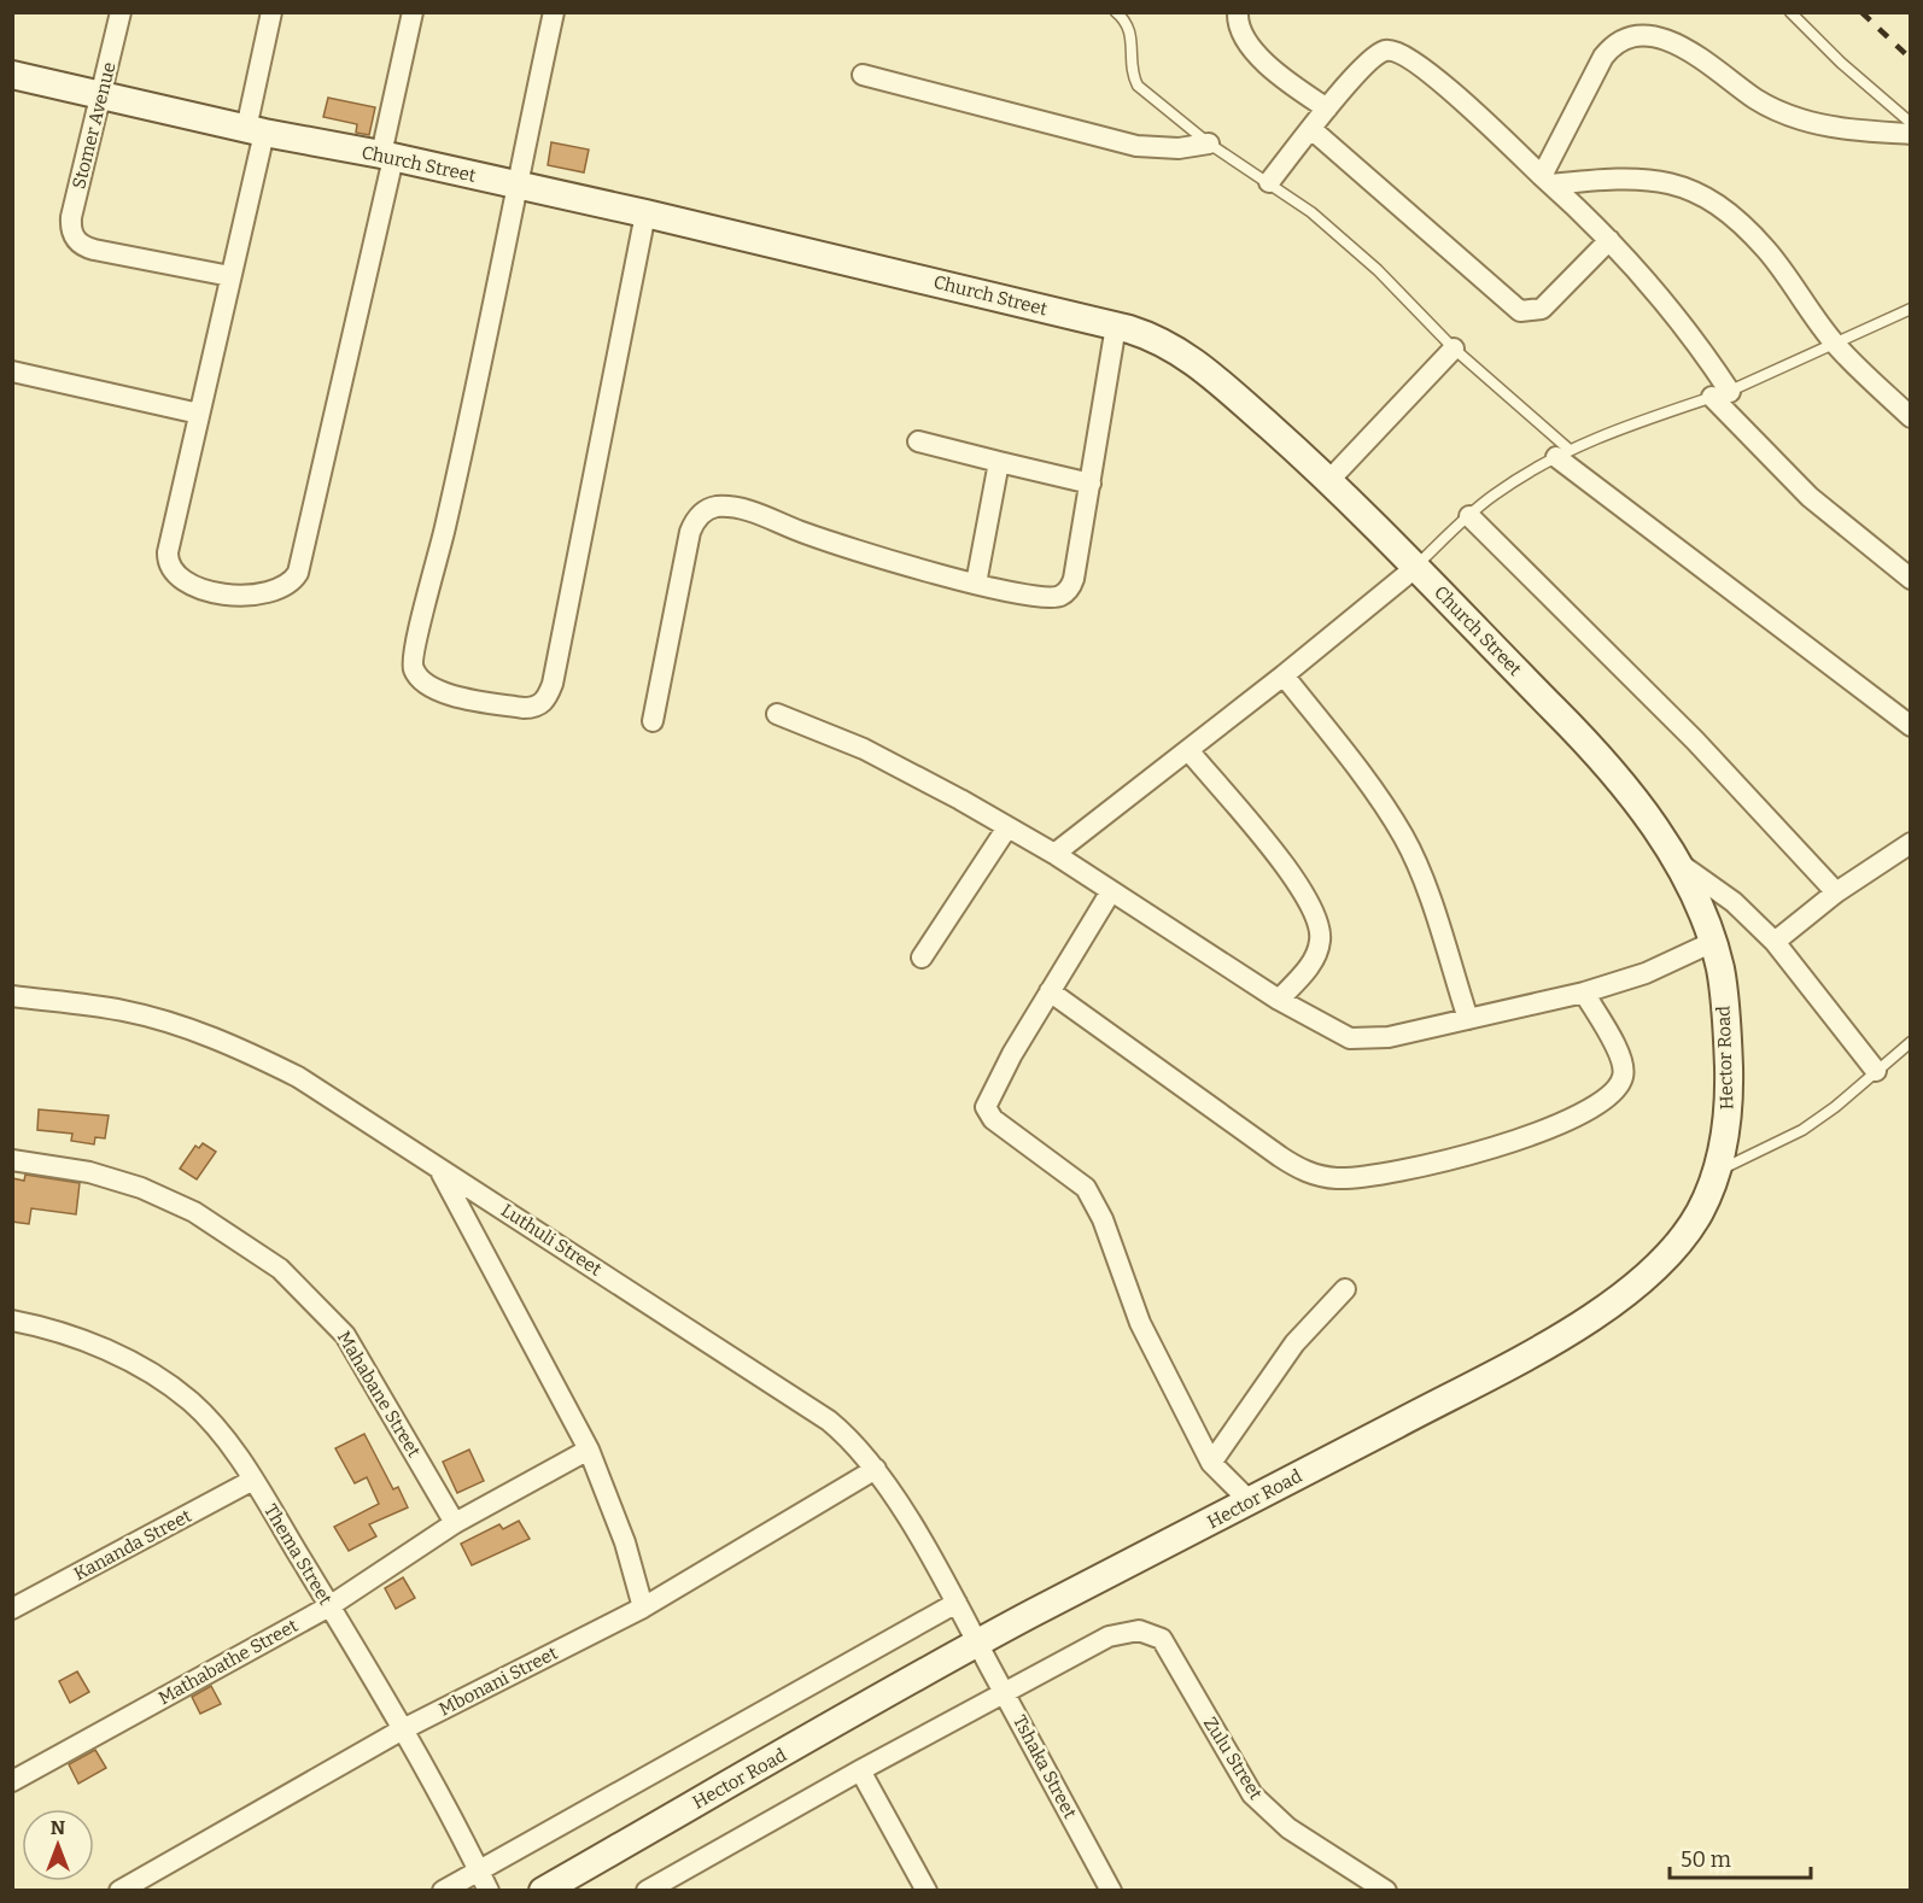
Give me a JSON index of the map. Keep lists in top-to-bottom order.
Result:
{
  "streets": {
    "street": [
      "Stomer Avenue",
      "Church Street",
      "Hector Road",
      "Luthuli Street",
      "Mahabane Street",
      "Kananda Street",
      "Thema Street",
      "Mathabathe Street",
      "Mbonani Street",
      "Zulu Street",
      "Tshaka Street"
    ]
  },
  "crossings": [
    ["Stomer Avenue", "Church Street"],
    ["Church Street", "Hector Road"],
    ["Hector Road", "Luthuli Street"],
    ["Hector Road", "Tshaka Street"],
    ["Luthuli Street", "Mbonani Street"],
    ["Luthuli Street", "Tshaka Street"],
    ["Mahabane Street", "Mathabathe Street"],
    ["Kananda Street", "Thema Street"],
    ["Thema Street", "Mathabathe Street"],
    ["Thema Street", "Mbonani Street"],
    ["Zulu Street", "Tshaka Street"]
  ],
  "scale_bar": "50 m",
  "north": "top"
}
